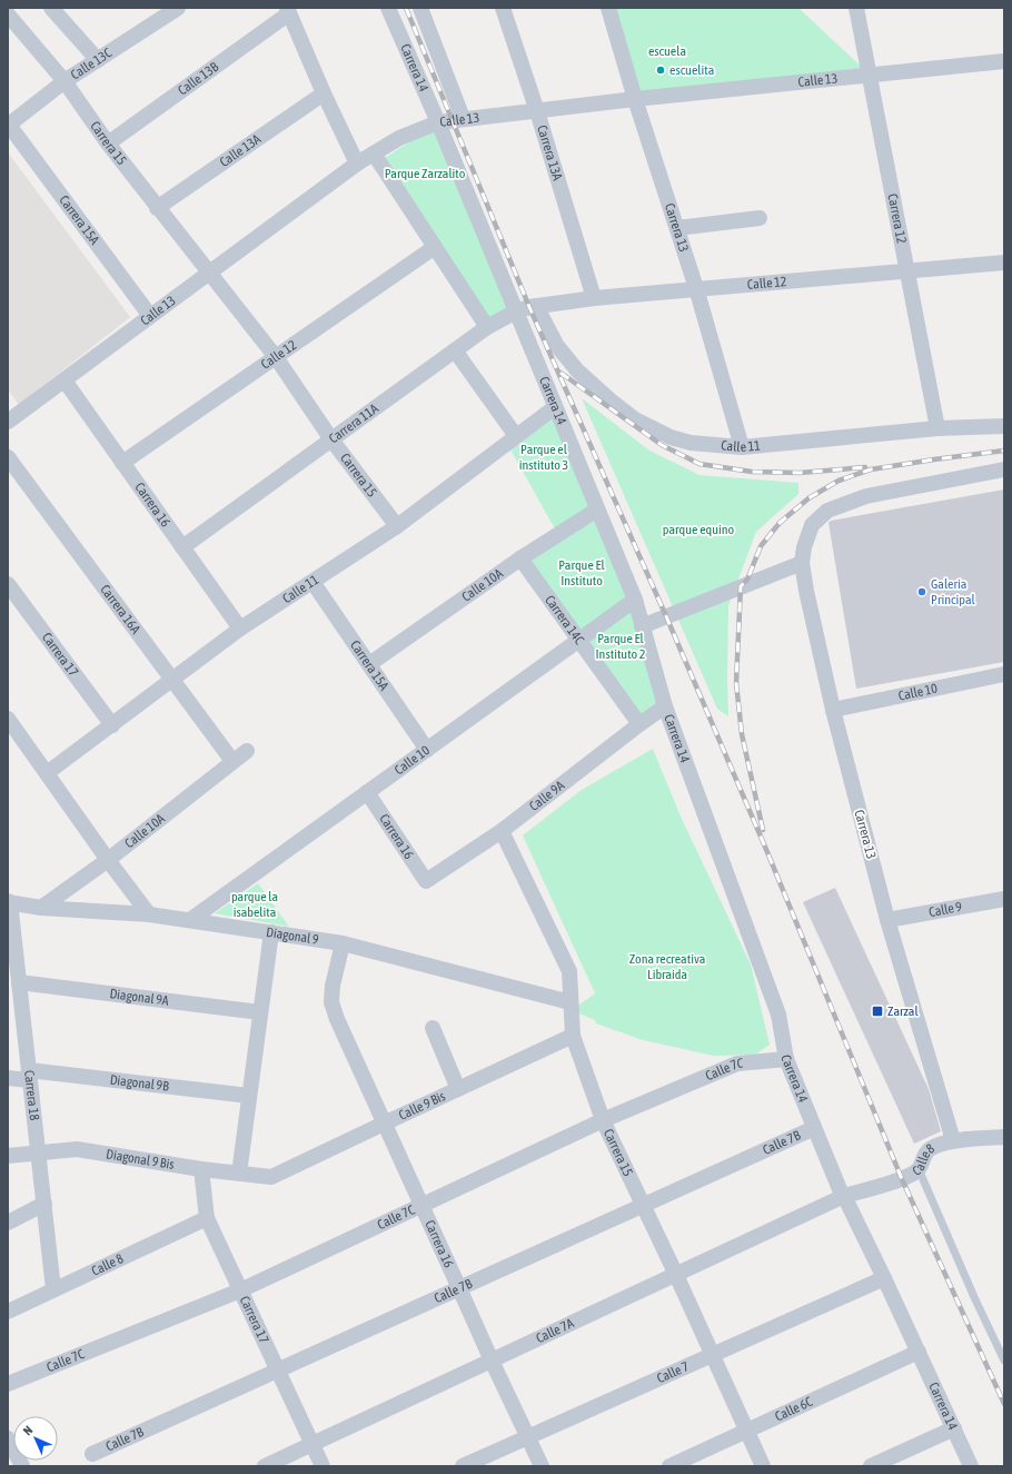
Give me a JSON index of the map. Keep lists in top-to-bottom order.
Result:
{
  "streets": {
    "street": [
      "Calle 13C",
      "Carrera 14",
      "Calle 13B",
      "Calle 13",
      "Carrera 15",
      "Calle 13A",
      "Carrera 13A",
      "Carrera 12",
      "Carrera 15A",
      "Carrera 13",
      "Calle 12",
      "Carrera 11A",
      "Calle 11",
      "Carrera 16",
      "Calle 10A",
      "Carrera 16A",
      "Carrera 14C",
      "Carrera 17",
      "Calle 10",
      "Calle 9A",
      "Calle 9",
      "Diagonal 9",
      "Diagonal 9A",
      "Calle 7C",
      "Diagonal 9B",
      "Carrera 18",
      "Calle 9 Bis",
      "Calle 7B",
      "Diagonal 9 Bis",
      "Calle 8",
      "Calle 7A",
      "Calle 7",
      "Calle 6C"
    ]
  },
  "crossings": [
    ["Calle 13C", "Carrera 15"],
    ["Calle 13C", "Carrera 15A"],
    ["Carrera 14", "Calle 13"],
    ["Carrera 14", "Calle 12"],
    ["Carrera 14", "Carrera 11A"],
    ["Carrera 14", "Calle 11"],
    ["Carrera 14", "Calle 10A"],
    ["Carrera 14", "Calle 10"],
    ["Carrera 14", "Calle 9A"],
    ["Carrera 14", "Calle 7C"],
    ["Carrera 14", "Calle 7B"],
    ["Carrera 14", "Calle 8"],
    ["Carrera 14", "Calle 7A"],
    ["Carrera 14", "Calle 7"],
    ["Carrera 14", "Calle 6C"],
    ["Calle 13B", "Carrera 15"],
    ["Calle 13", "Carrera 15"],
    ["Calle 13", "Carrera 13A"],
    ["Calle 13", "Carrera 12"],
    ["Calle 13", "Carrera 15A"],
    ["Calle 13", "Carrera 13"],
    ["Calle 13", "Carrera 16"],
    ["Carrera 15", "Calle 13A"],
    ["Carrera 15", "Calle 12"],
    ["Carrera 15", "Carrera 11A"],
    ["Carrera 15", "Calle 11"],
    ["Carrera 15", "Calle 9A"],
    ["Carrera 15", "Diagonal 9"],
    ["Carrera 15", "Calle 7C"],
    ["Carrera 15", "Calle 9 Bis"],
    ["Carrera 15", "Calle 7B"],
    ["Carrera 15", "Calle 7A"],
    ["Carrera 15", "Calle 7"],
    ["Carrera 15", "Calle 6C"],
    ["Carrera 13A", "Calle 12"],
    ["Carrera 12", "Calle 12"],
    ["Carrera 12", "Calle 11"],
    ["Carrera 15A", "Calle 11"],
    ["Carrera 15A", "Calle 10A"],
    ["Carrera 15A", "Calle 10"],
    ["Carrera 13", "Calle 12"],
    ["Carrera 13", "Calle 11"],
    ["Carrera 13", "Calle 10"],
    ["Carrera 13", "Calle 9"],
    ["Carrera 13", "Calle 8"],
    ["Calle 12", "Carrera 11A"],
    ["Calle 12", "Calle 11"],
    ["Calle 12", "Carrera 16"],
    ["Carrera 11A", "Calle 11"],
    ["Carrera 11A", "Carrera 16"],
    ["Calle 11", "Carrera 16"],
    ["Calle 11", "Carrera 16A"],
    ["Calle 11", "Carrera 17"],
    ["Carrera 16", "Calle 10"],
    ["Carrera 16", "Calle 9A"],
    ["Carrera 16", "Diagonal 9"],
    ["Carrera 16", "Calle 7C"],
    ["Carrera 16", "Calle 9 Bis"],
    ["Carrera 16", "Calle 7B"],
    ["Carrera 16", "Calle 7A"],
    ["Carrera 16", "Calle 7"],
    ["Calle 10A", "Carrera 16A"],
    ["Calle 10A", "Carrera 14C"],
    ["Calle 10A", "Diagonal 9"],
    ["Carrera 14C", "Calle 10"],
    ["Carrera 14C", "Calle 9A"],
    ["Carrera 17", "Calle 7C"],
    ["Carrera 17", "Calle 7B"],
    ["Carrera 17", "Diagonal 9 Bis"],
    ["Carrera 17", "Calle 8"],
    ["Carrera 17", "Calle 7A"],
    ["Calle 10", "Diagonal 9"],
    ["Diagonal 9", "Carrera 18"],
    ["Diagonal 9A", "Carrera 18"],
    ["Diagonal 9B", "Carrera 18"],
    ["Carrera 18", "Diagonal 9 Bis"],
    ["Carrera 18", "Calle 8"],
    ["Calle 9 Bis", "Diagonal 9 Bis"],
    ["Calle 8", "Calle 7A"]
  ],
  "parks": [
    "escuela",
    "Parque Zarzalito",
    "Parque el instituto 3",
    "parque equino",
    "Parque El Instituto",
    "Parque El Instituto 2",
    "parque la isabelita",
    "Zona recreativa Libraida"
  ],
  "places": {
    "other": ["escuelita", "Galería Principal"],
    "transit": ["Zarzal"]
  },
  "north": "top left"
}
